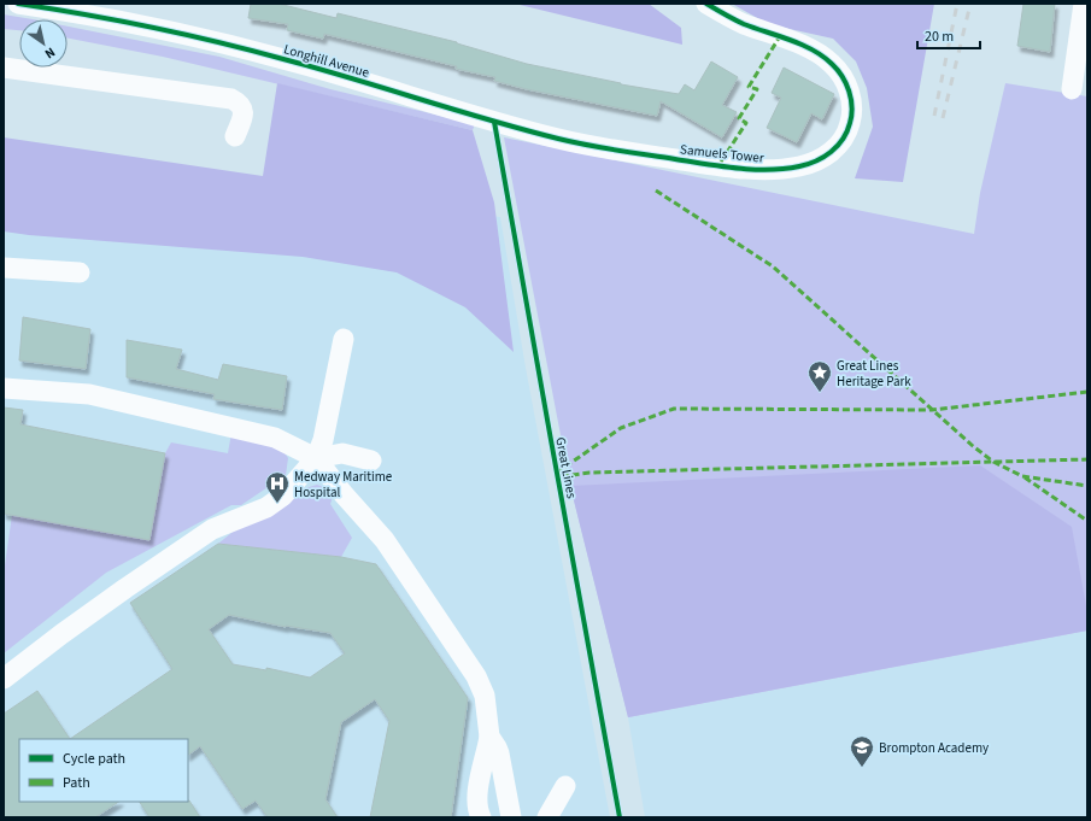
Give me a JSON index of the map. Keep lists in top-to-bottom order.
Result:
{
  "streets": {
    "street": ["Longhill Avenue", "Samuels Tower"],
    "cycle path": ["Great Lines"]
  },
  "crossings": [
    ["Longhill Avenue", "Samuels Tower"]
  ],
  "places": {
    "place": ["Great Lines Heritage Park"],
    "hospital": ["Medway Maritime Hospital"],
    "school or university": ["Brompton Academy"]
  },
  "legend": ["Cycle path", "Path"],
  "scale_bar": "20 m",
  "north": "bottom right"
}
